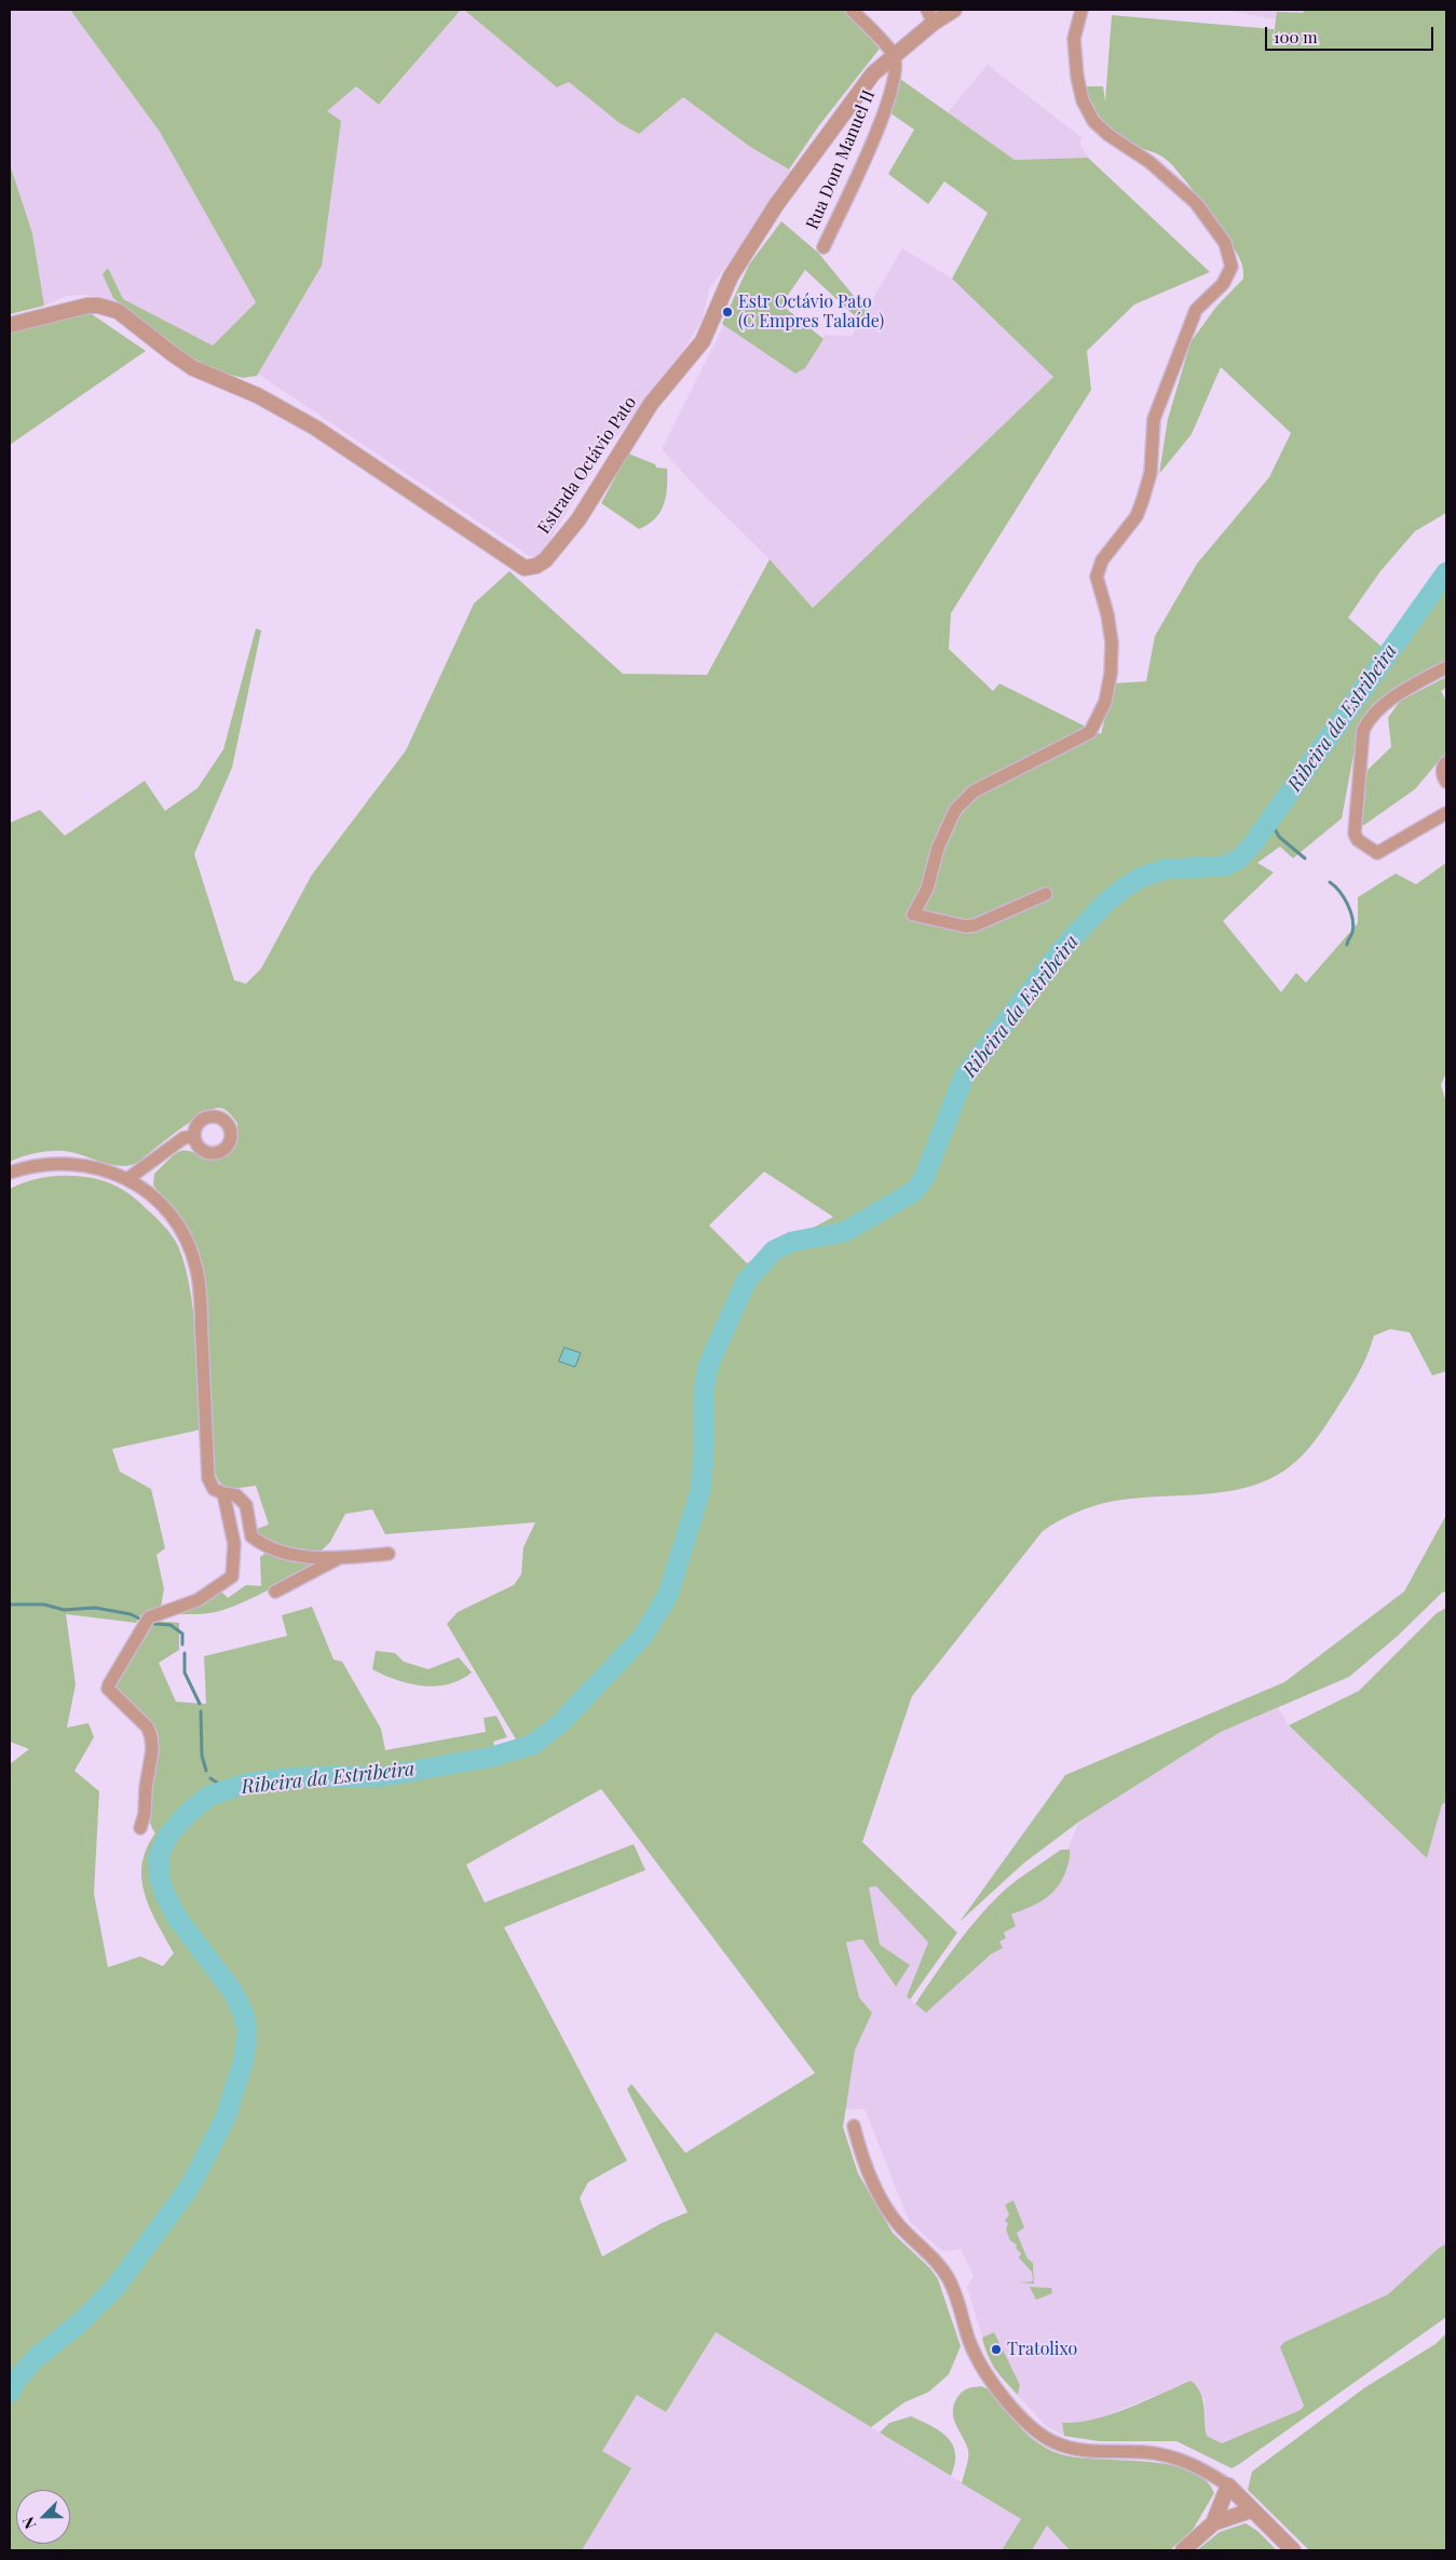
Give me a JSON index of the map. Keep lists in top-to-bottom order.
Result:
{
  "streets": {
    "street": ["Rua Dom Manuel II", "Estrada Octávio Pato"]
  },
  "crossings": [
    ["Rua Dom Manuel II", "Estrada Octávio Pato"]
  ],
  "water": ["Ribeira da Estribeira"],
  "places": ["Estr Octávio Pato (C Empres Talaíde)", "Tratolixo"],
  "scale_bar": "100 m",
  "north": "bottom left"
}
